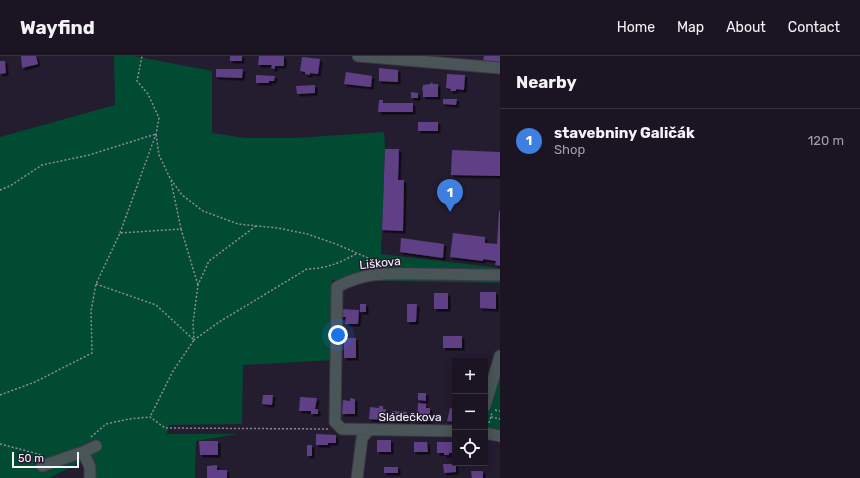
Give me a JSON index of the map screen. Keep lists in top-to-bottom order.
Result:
{
  "streets": {
    "street": ["Liškova", "Sládečkova"]
  },
  "scale_bar": "50 m",
  "page": {
    "header": "Wayfind",
    "nav": [
      "Home",
      "Map",
      "About",
      "Contact"
    ],
    "heading": "Nearby",
    "list": [
      {
        "mark": "1",
        "name": "stavebniny Galičák",
        "note": "Shop",
        "value": "120 m"
      }
    ],
    "pins": "1",
    "map_buttons": ["+", "−"],
    "scale": "50 m"
  }
}
